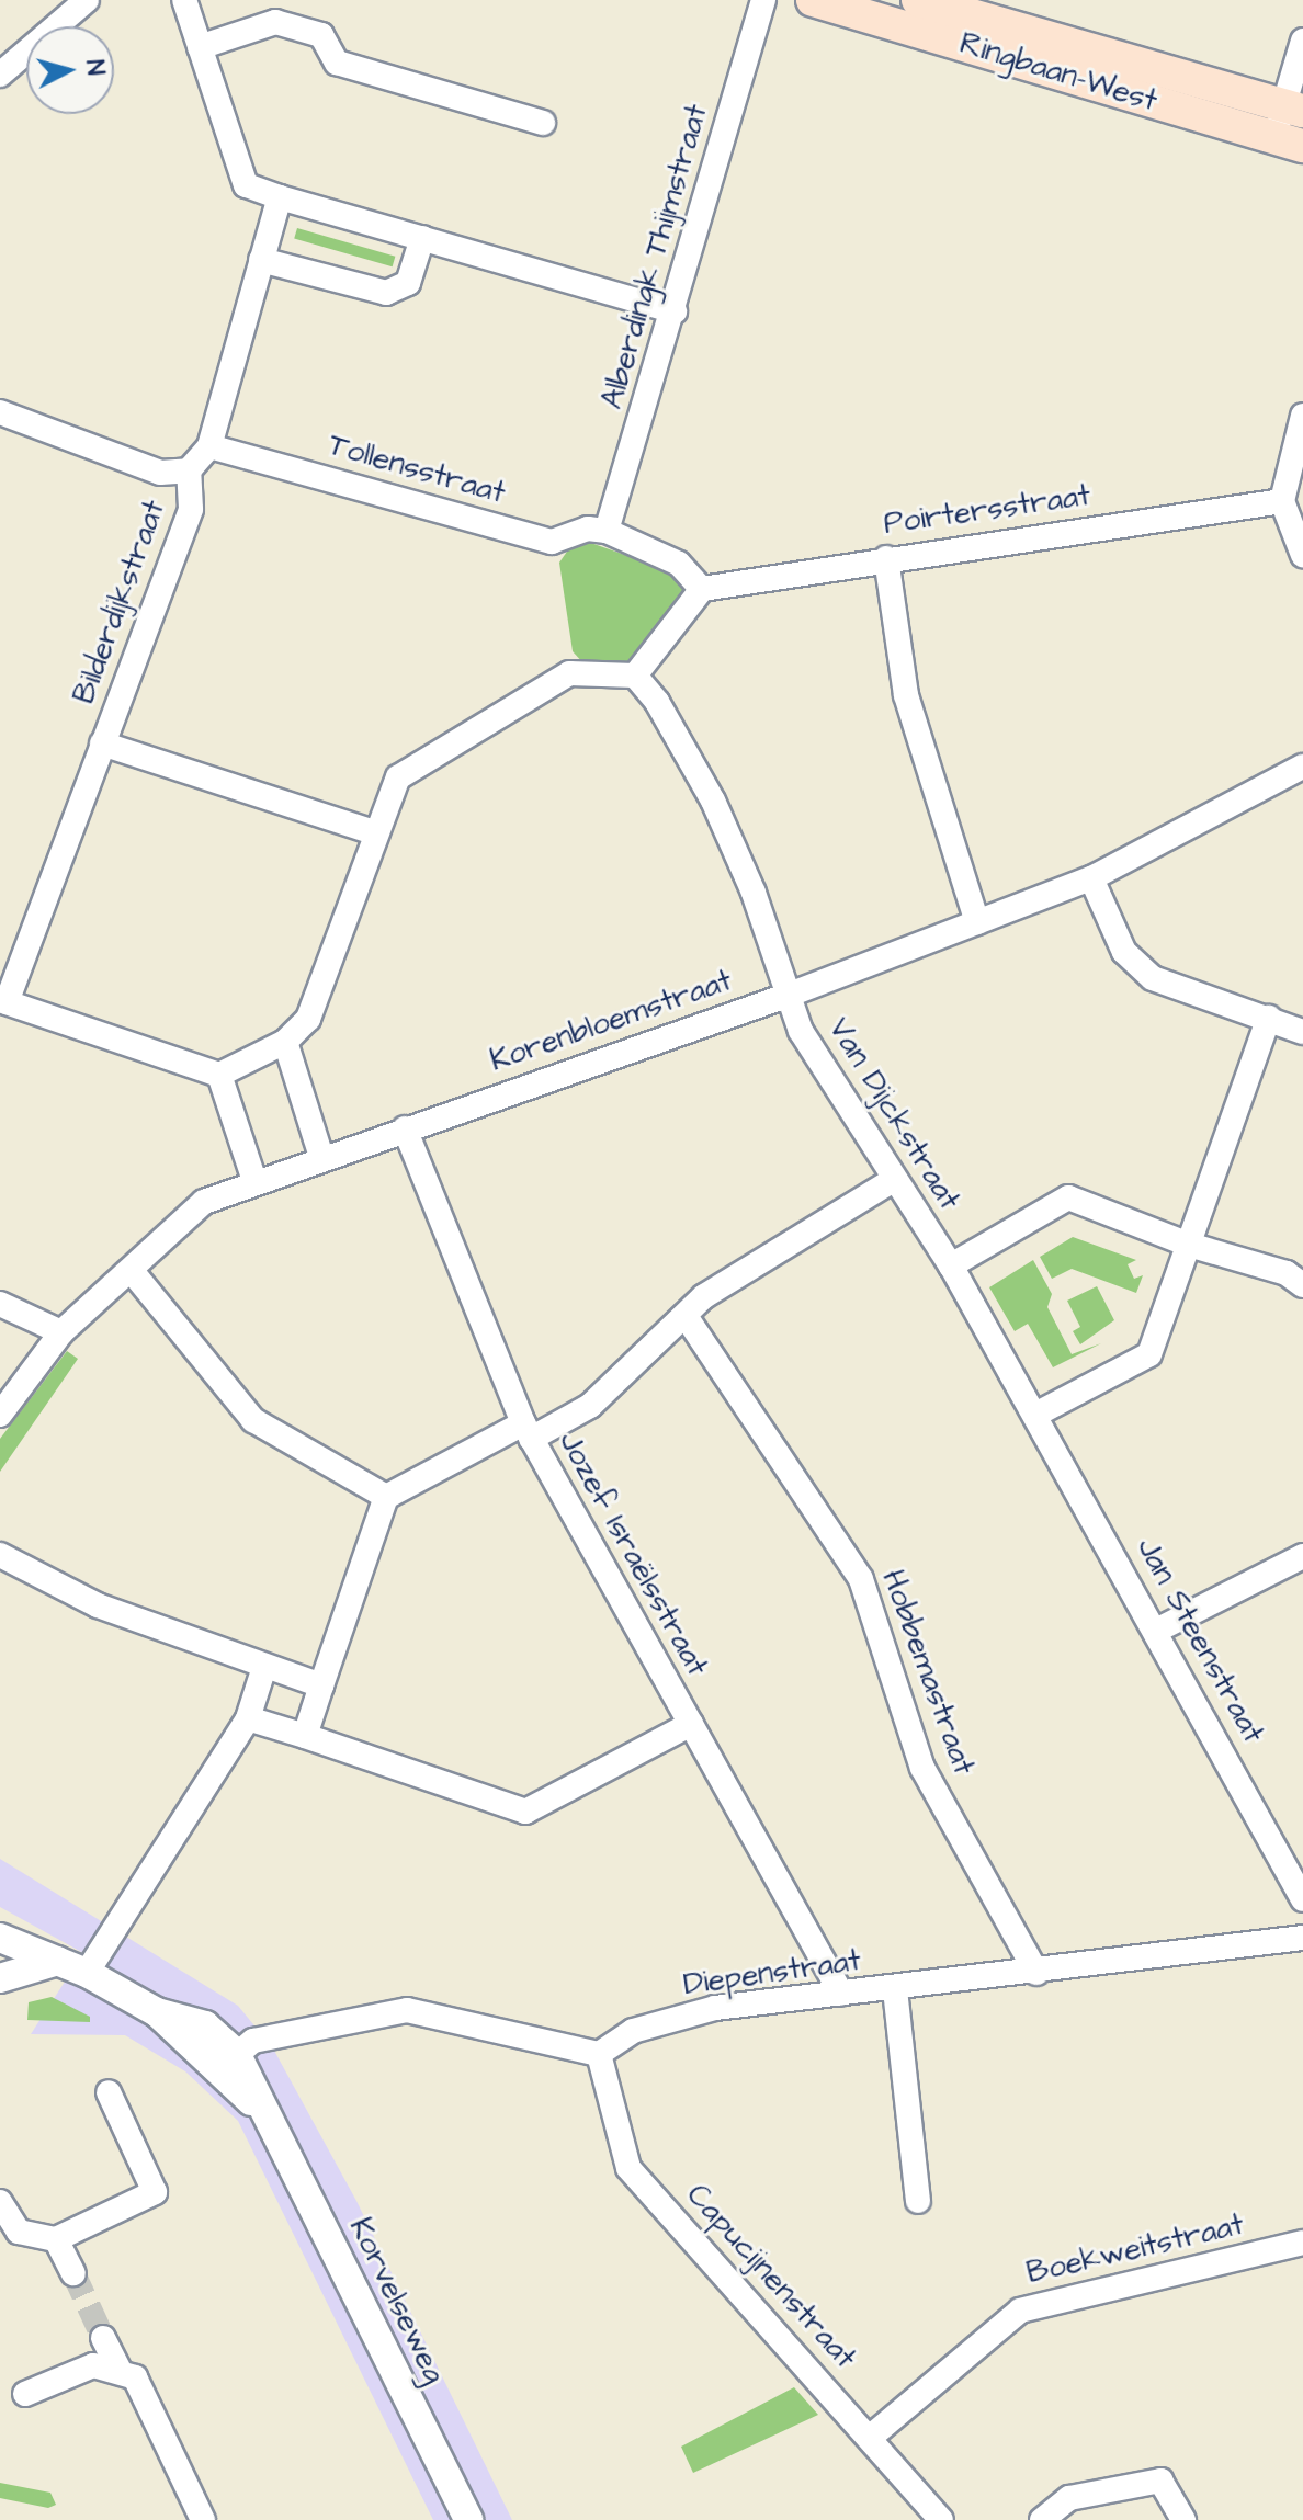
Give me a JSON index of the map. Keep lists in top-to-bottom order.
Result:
{
  "streets": {
    "main road": ["Ringbaan-West"],
    "street": [
      "Alberdingk Thijmstraat",
      "Tollensstraat",
      "Poirtersstraat",
      "Bilderdijkstraat",
      "Korenbloemstraat",
      "Van Dijckstraat",
      "Jozef Israëlsstraat",
      "Jan Steenstraat",
      "Hobbemastraat",
      "Diepenstraat",
      "Boekweitstraat",
      "Capucijnenstraat",
      "Korvelseweg"
    ]
  },
  "crossings": [
    ["Alberdingk Thijmstraat", "Tollensstraat"],
    ["Tollensstraat", "Bilderdijkstraat"],
    ["Korenbloemstraat", "Van Dijckstraat"],
    ["Korenbloemstraat", "Jozef Israëlsstraat"],
    ["Van Dijckstraat", "Jan Steenstraat"],
    ["Jozef Israëlsstraat", "Diepenstraat"],
    ["Hobbemastraat", "Diepenstraat"],
    ["Diepenstraat", "Capucijnenstraat"],
    ["Boekweitstraat", "Capucijnenstraat"]
  ],
  "north": "right"
}
